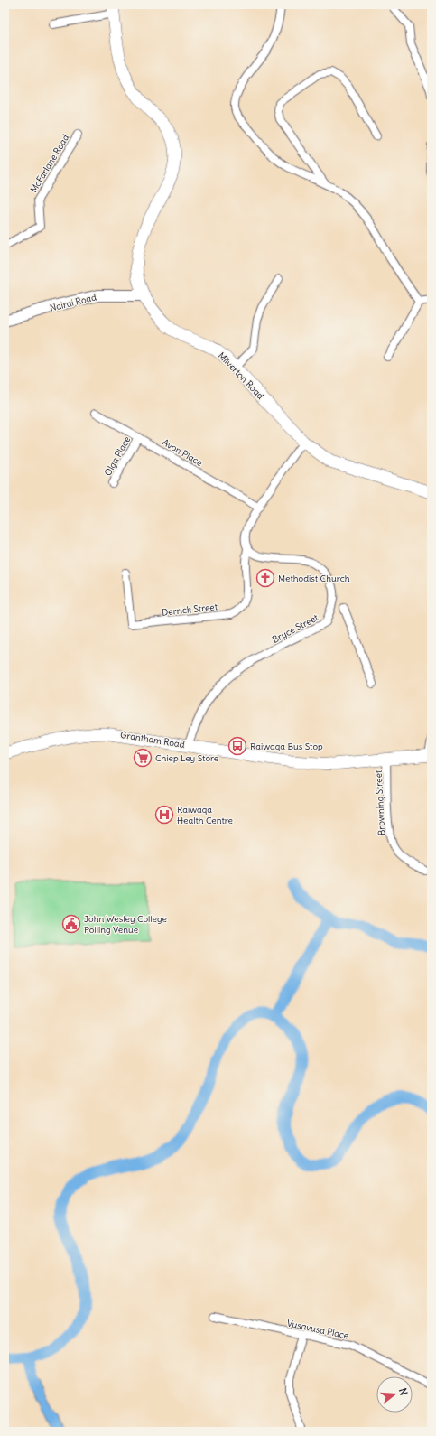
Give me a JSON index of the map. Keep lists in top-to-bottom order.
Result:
{
  "streets": {
    "main road": ["Milverton Road", "Grantham Road"],
    "street": [
      "McFarlane Road",
      "Nairai Road",
      "Avon Place",
      "Olga Place",
      "Derrick Street",
      "Bryce Street",
      "Browning Street",
      "Vusavusa Place"
    ]
  },
  "crossings": [
    ["Nairai Road", "Milverton Road"],
    ["Avon Place", "Olga Place"],
    ["Derrick Street", "Bryce Street"],
    ["Bryce Street", "Grantham Road"],
    ["Grantham Road", "Browning Street"]
  ],
  "places": {
    "church": ["Methodist Church"],
    "bus stop": ["Raiwaqa Bus Stop"],
    "supermarket": ["Chiep Ley Store"],
    "hospital": ["Raiwaqa Health Centre"],
    "public building": ["John Wesley College Polling Venue"]
  },
  "north": "right"
}
